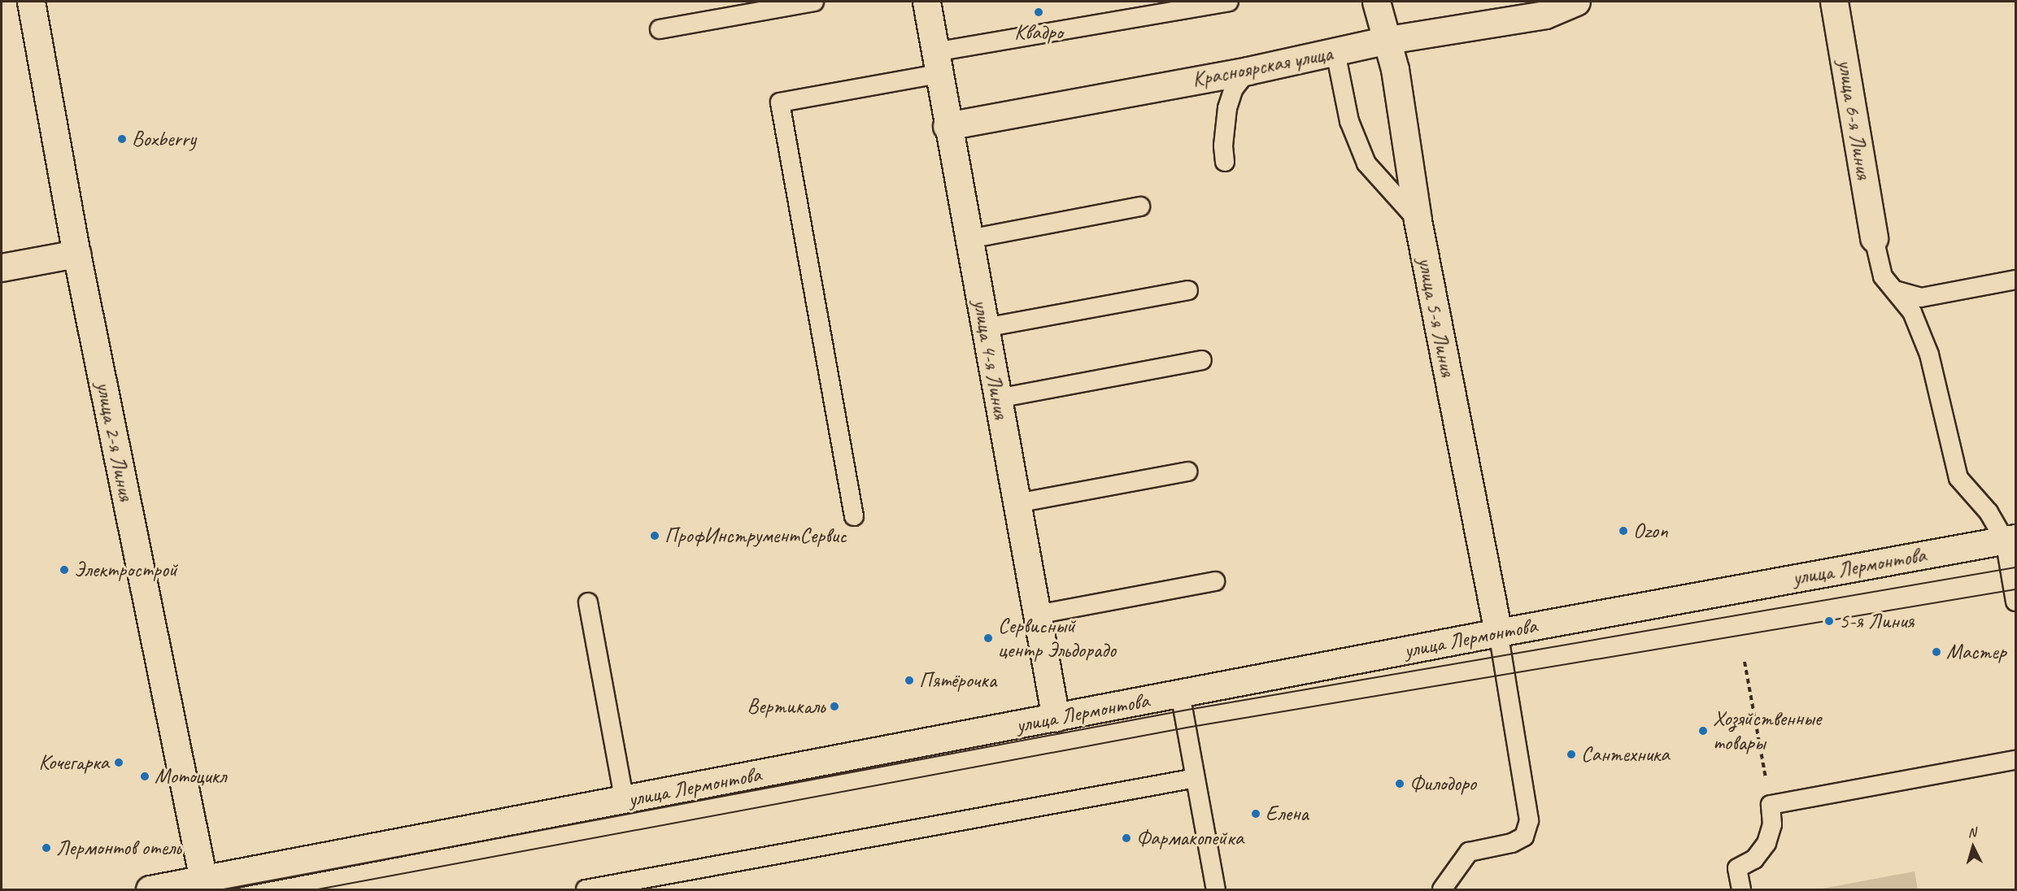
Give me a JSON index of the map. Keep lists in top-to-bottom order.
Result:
{
  "streets": {
    "street": [
      "Красноярская улица",
      "улица 6-я Линия",
      "улица 5-я Линия",
      "улица 4-я Линия",
      "улица 2-я Линия",
      "улица Лермонтова"
    ]
  },
  "crossings": [
    ["Красноярская улица", "улица 5-я Линия"],
    ["Красноярская улица", "улица 4-я Линия"],
    ["улица 5-я Линия", "улица Лермонтова"],
    ["улица 4-я Линия", "улица Лермонтова"],
    ["улица 2-я Линия", "улица Лермонтова"]
  ],
  "places": [
    "Квадро",
    "Boxberry",
    "Ozon",
    "ПрофИнструментСервис",
    "Электрострой",
    "5-я Линия",
    "Сервисный центр Эльдорадо",
    "Мастер",
    "Пятёрочка",
    "Вертикаль",
    "Хозяйственные товары",
    "Сантехника",
    "Кочегарка",
    "Мотоцикл",
    "Филодоро",
    "Елена",
    "Фармакопейка",
    "Лермонтов отель"
  ],
  "north": "top"
}
